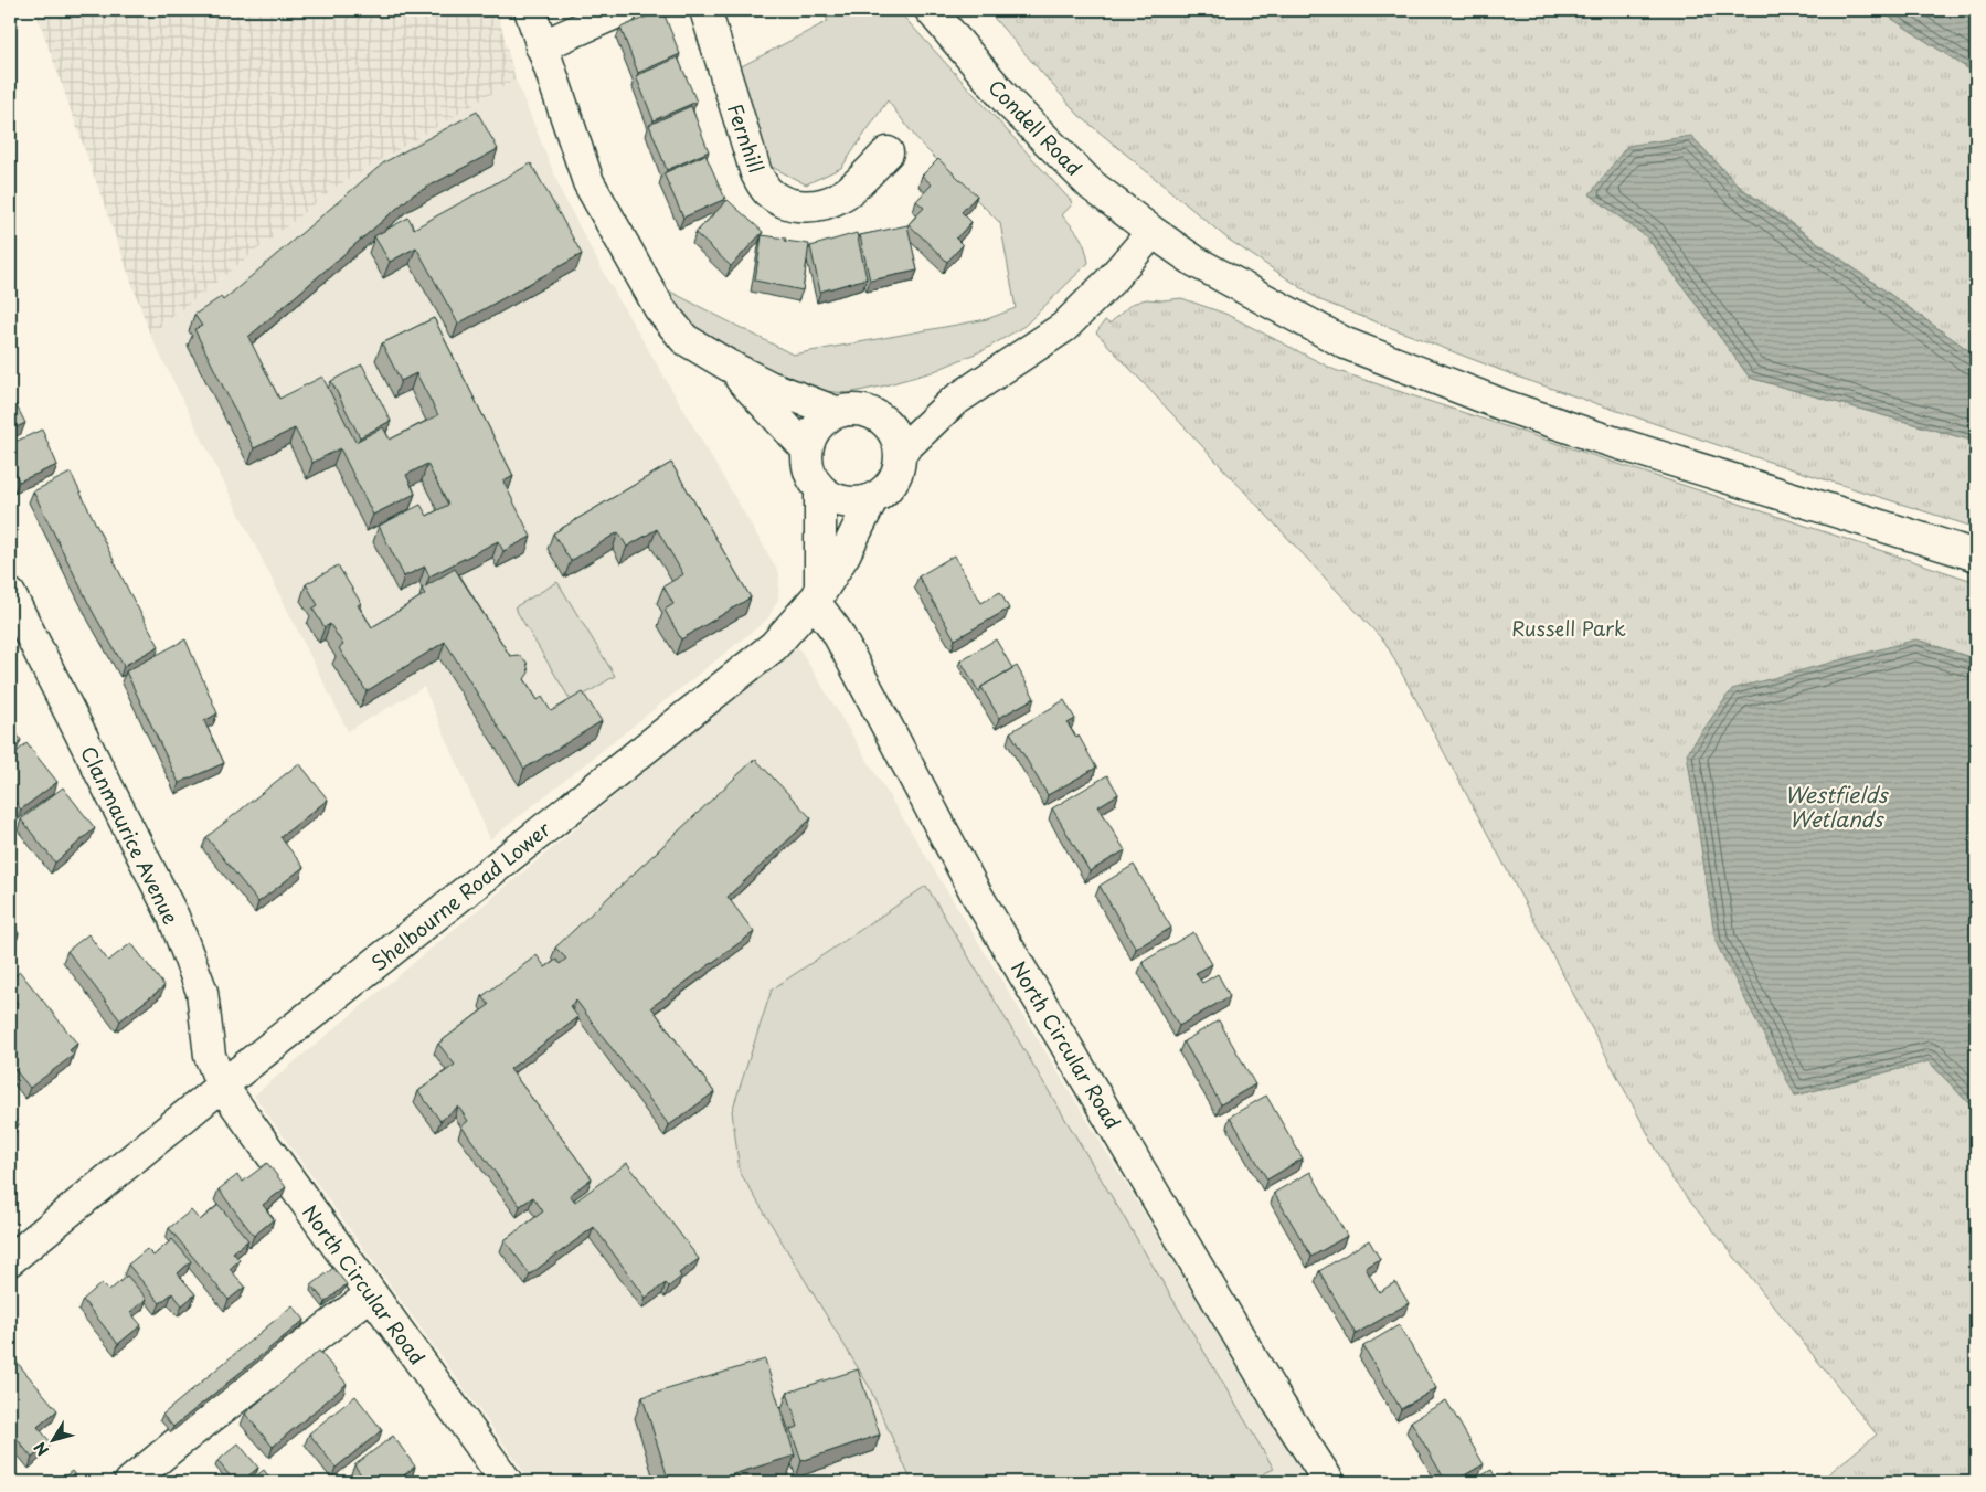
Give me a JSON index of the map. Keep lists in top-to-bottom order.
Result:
{
  "streets": {
    "street": [
      "Condell Road",
      "Fernhill",
      "Clanmaurice Avenue",
      "Shelbourne Road Lower",
      "North Circular Road"
    ]
  },
  "crossings": [
    ["Clanmaurice Avenue", "Shelbourne Road Lower"],
    ["Clanmaurice Avenue", "North Circular Road"],
    ["Shelbourne Road Lower", "North Circular Road"]
  ],
  "water": ["Westfields Wetlands"],
  "parks": ["Russell Park"],
  "north": "bottom left"
}
